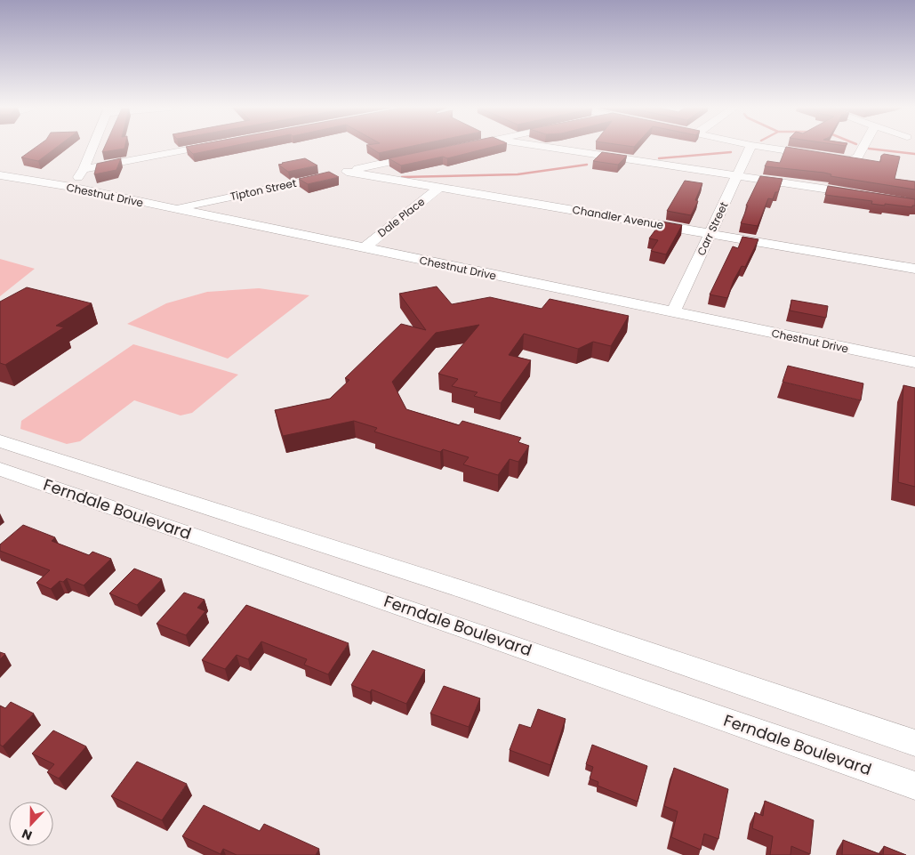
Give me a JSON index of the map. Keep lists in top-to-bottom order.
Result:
{
  "streets": {
    "street": [
      "Tipton Street",
      "Chestnut Drive",
      "Dale Place",
      "Chandler Avenue",
      "Carr Street",
      "Ferndale Boulevard"
    ]
  },
  "crossings": [
    ["Tipton Street", "Chestnut Drive"],
    ["Tipton Street", "Chandler Avenue"],
    ["Chestnut Drive", "Dale Place"],
    ["Chestnut Drive", "Carr Street"],
    ["Dale Place", "Chandler Avenue"],
    ["Chandler Avenue", "Carr Street"]
  ],
  "north": "bottom"
}
